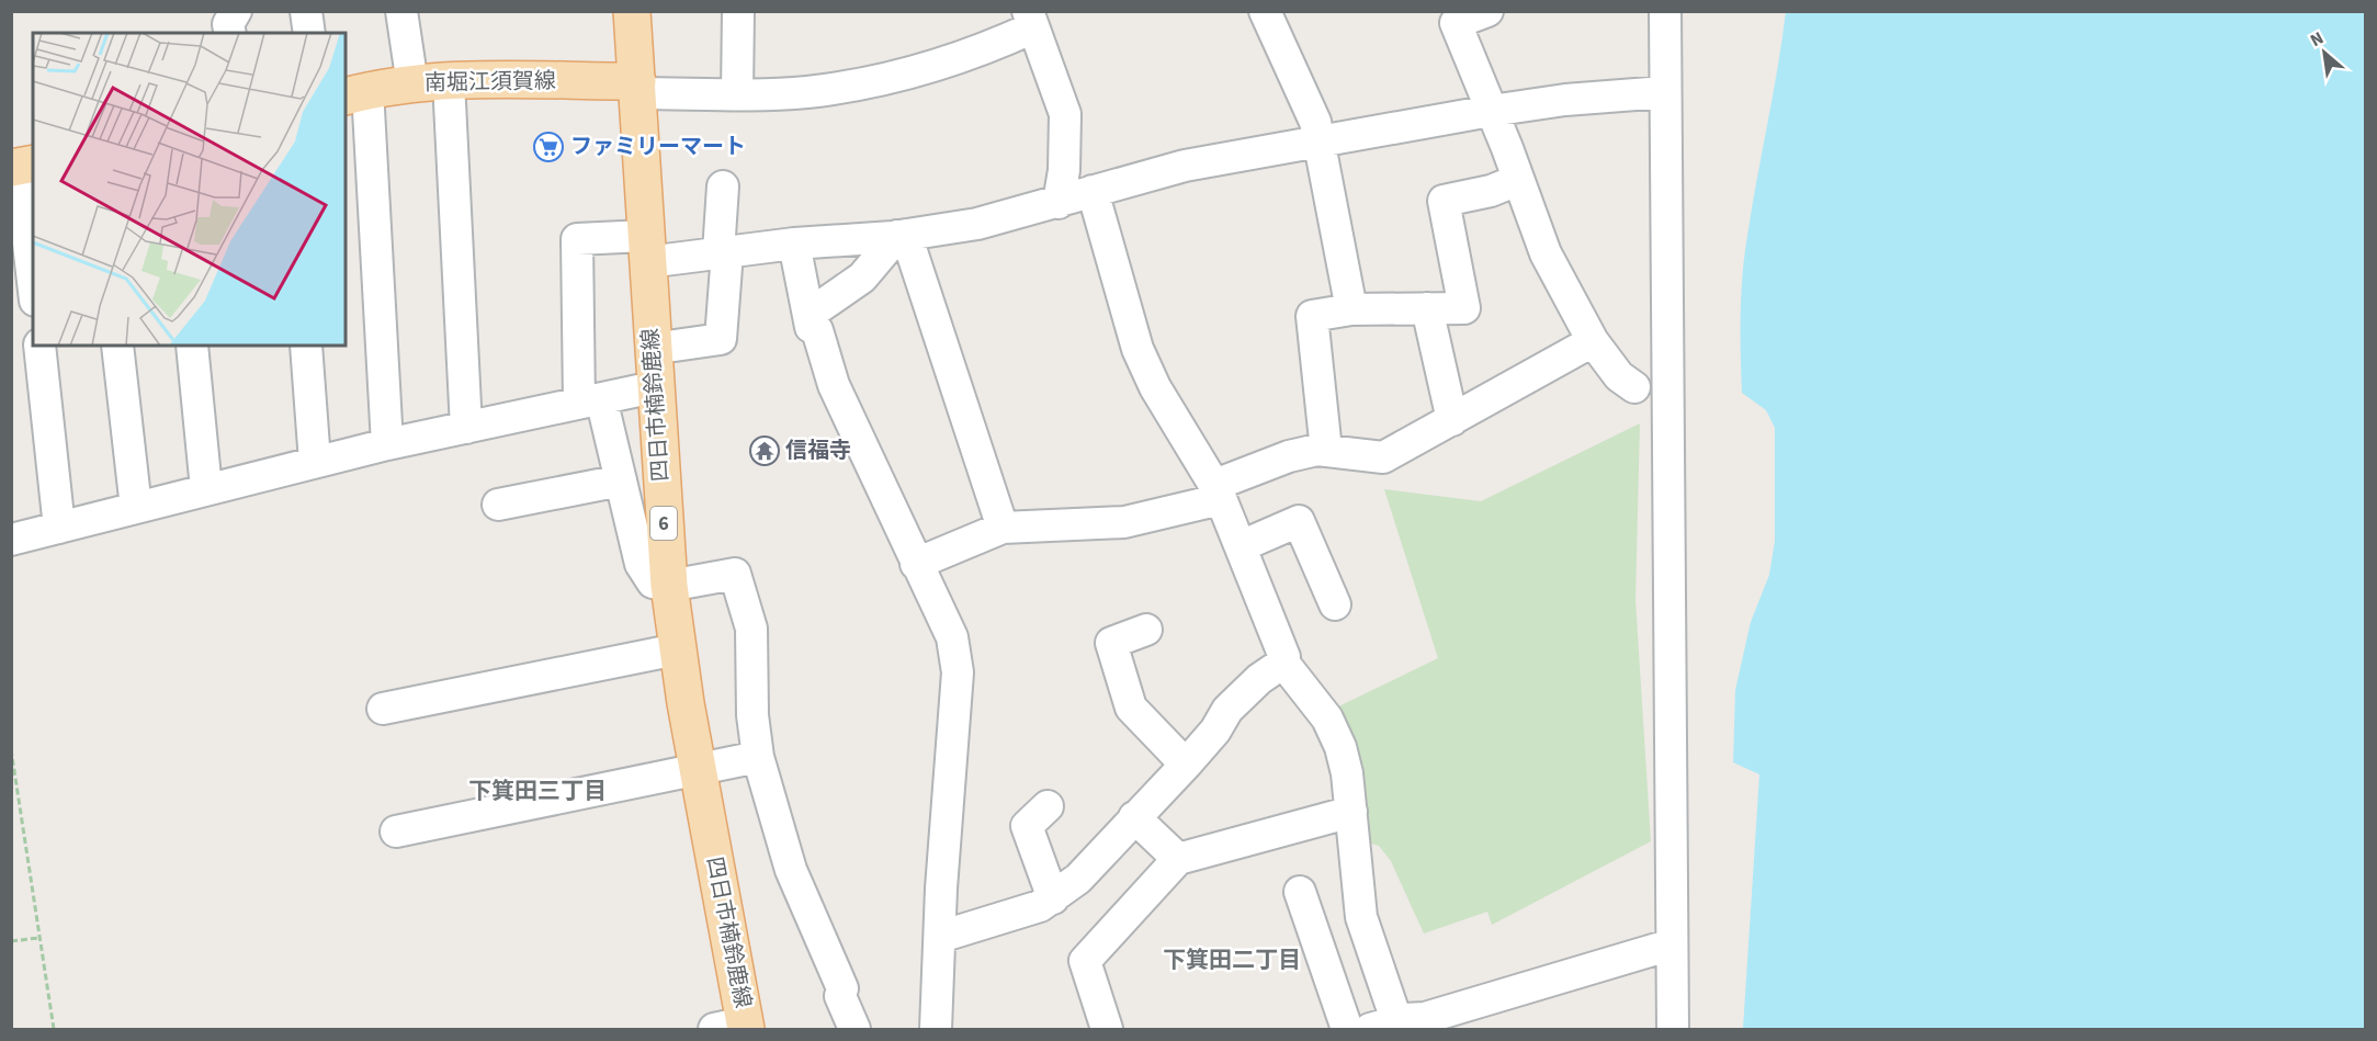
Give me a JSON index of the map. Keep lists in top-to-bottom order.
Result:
{
  "streets": {
    "main road": ["南堀江須賀線", "四日市楠鈴鹿線", "6"]
  },
  "crossings": [
    ["南堀江須賀線", "四日市楠鈴鹿線"]
  ],
  "districts": ["下箕田三丁目", "下箕田二丁目"],
  "places": {
    "supermarket": ["ファミリーマート"],
    "temple": ["信福寺"]
  },
  "north": "top left"
}
